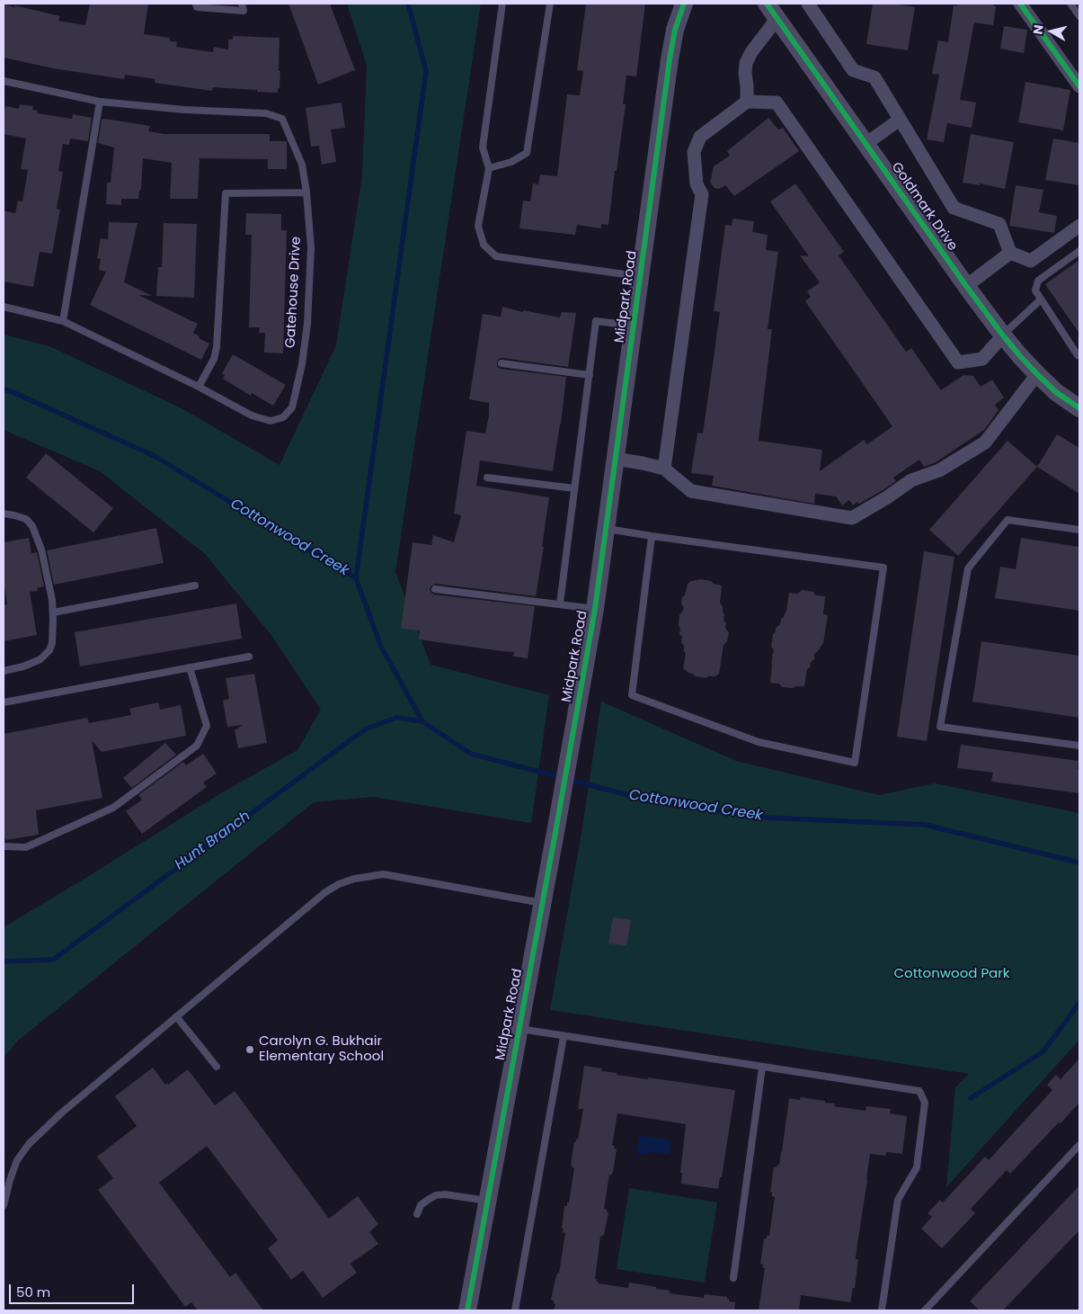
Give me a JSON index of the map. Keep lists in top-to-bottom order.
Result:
{
  "streets": {
    "street": ["Goldmark Drive", "Midpark Road"],
    "lane": ["Gatehouse Drive"]
  },
  "water": ["Cottonwood Creek", "Hunt Branch"],
  "parks": ["Cottonwood Park"],
  "places": ["Carolyn G. Bukhair Elementary School"],
  "scale_bar": "50 m",
  "north": "left"
}
